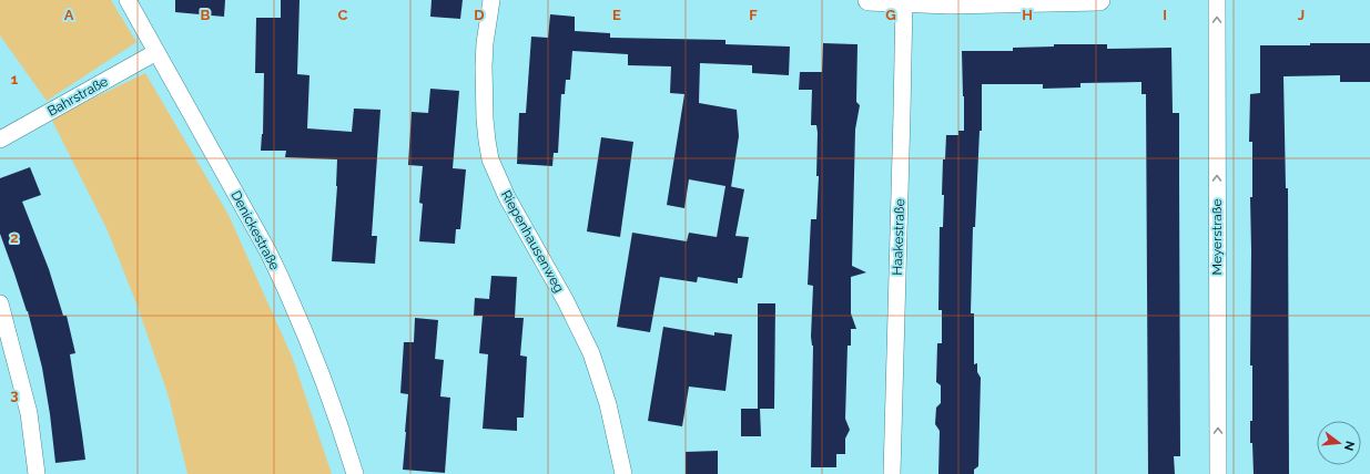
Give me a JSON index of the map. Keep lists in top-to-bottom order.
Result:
{
  "streets": {
    "street": [
      "Bahrstraße",
      "Denickestraße",
      "Haakestraße",
      "Meyerstraße",
      "Riepenhausenweg"
    ]
  },
  "crossings": [
    ["Bahrstraße", "Denickestraße"]
  ],
  "one_way": ["Meyerstraße"],
  "north": "right",
  "grid": {
    "columns": [
      "A",
      "B",
      "C",
      "D",
      "E",
      "F",
      "G",
      "H",
      "I",
      "J"
    ],
    "rows": ["1", "2", "3"]
  }
}
